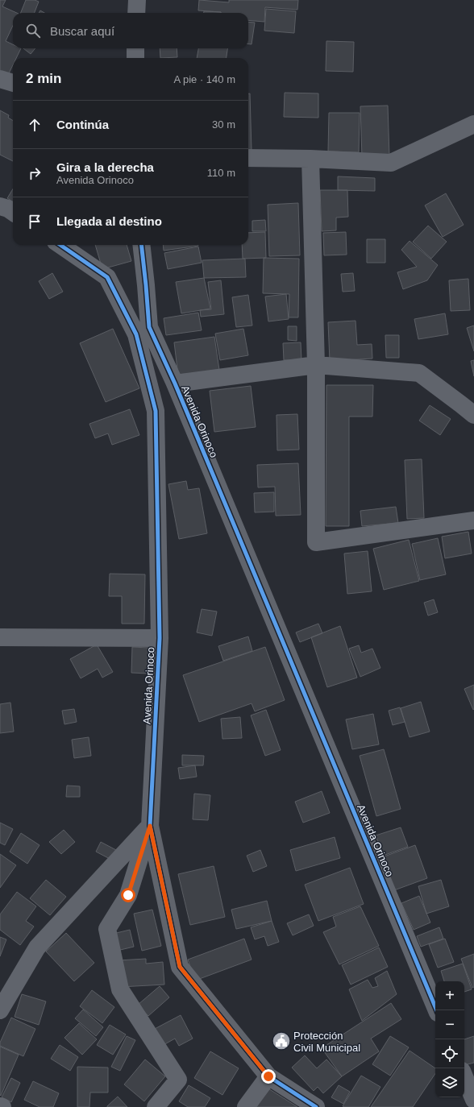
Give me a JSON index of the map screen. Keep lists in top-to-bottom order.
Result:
{
  "streets": {
    "street": ["Avenida Orinoco"]
  },
  "places": {
    "public building": ["Protección Civil Municipal"]
  },
  "page": {
    "search": "Buscar aquí",
    "heading": ["2 min", "A pie · 140 m"],
    "list": [
      ["Continúa", "30 m"],
      ["Gira a la derecha", "Avenida Orinoco", "110 m"],
      "Llegada al destino"
    ],
    "map_buttons": ["+", "−"]
  }
}
